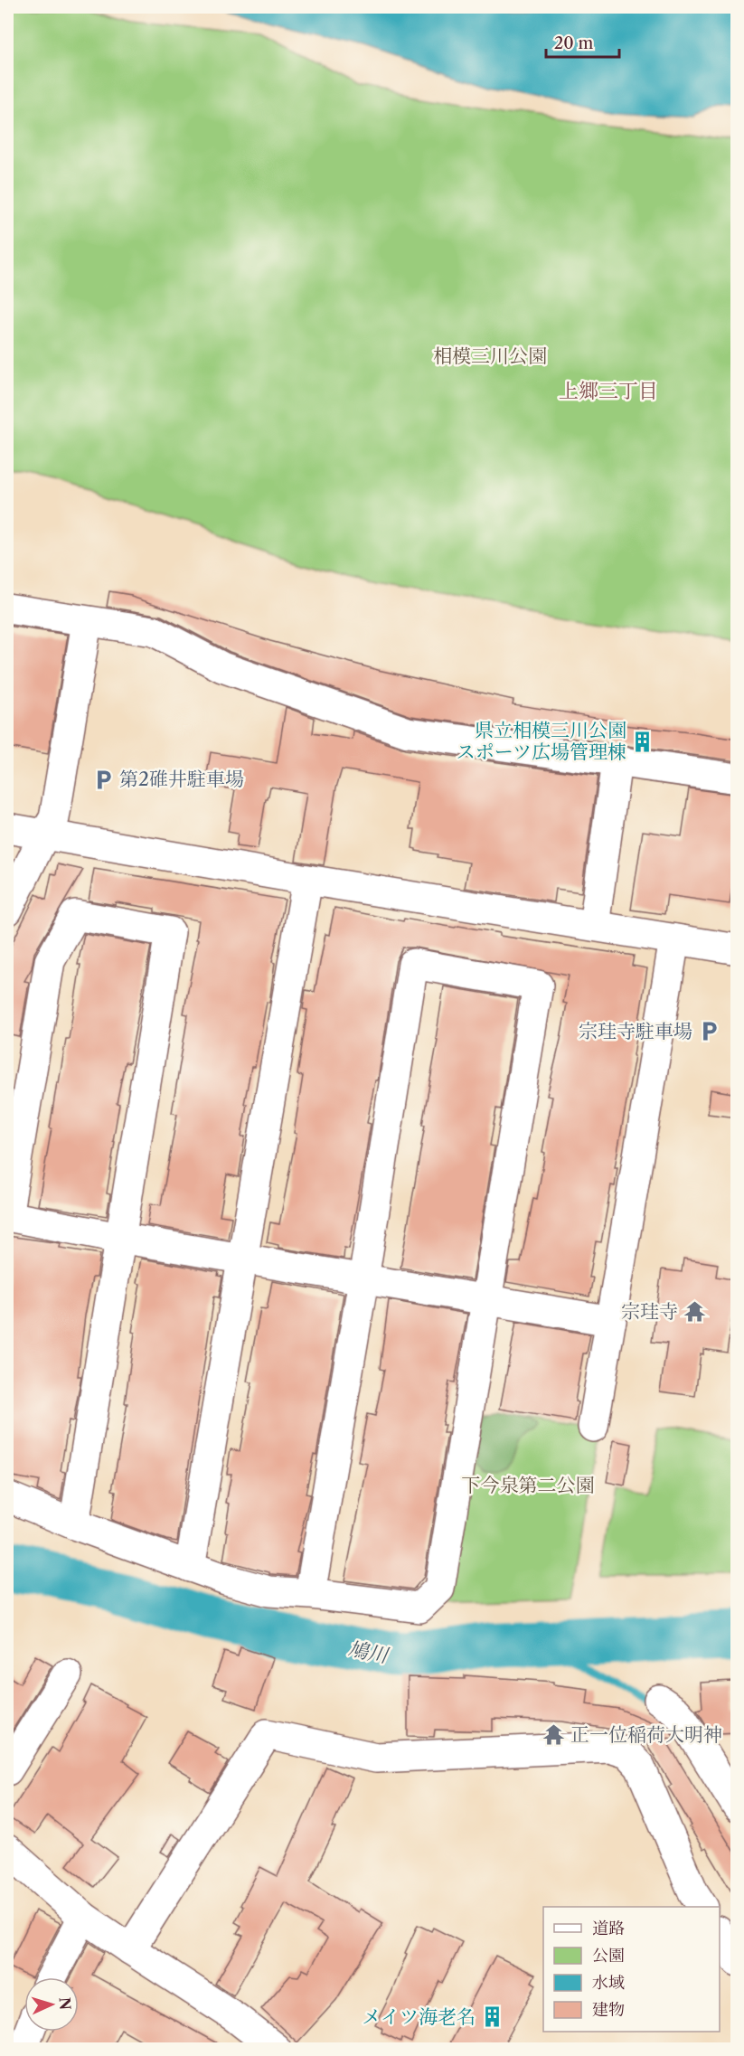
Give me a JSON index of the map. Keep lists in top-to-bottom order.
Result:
{
  "districts": ["上郷三丁目"],
  "water": ["鳩川"],
  "parks": ["相模三川公園", "下今泉第二公園"],
  "places": {
    "building": ["県立相模三川公園 スポーツ広場管理棟", "メイツ海老名"],
    "parking": ["第2碓井駐車場", "宗珪寺駐車場"],
    "temple": ["宗珪寺", "正一位稲荷大明神"]
  },
  "legend": [
    "道路",
    "公園",
    "水域",
    "建物"
  ],
  "scale_bar": "20 m",
  "north": "right"
}
